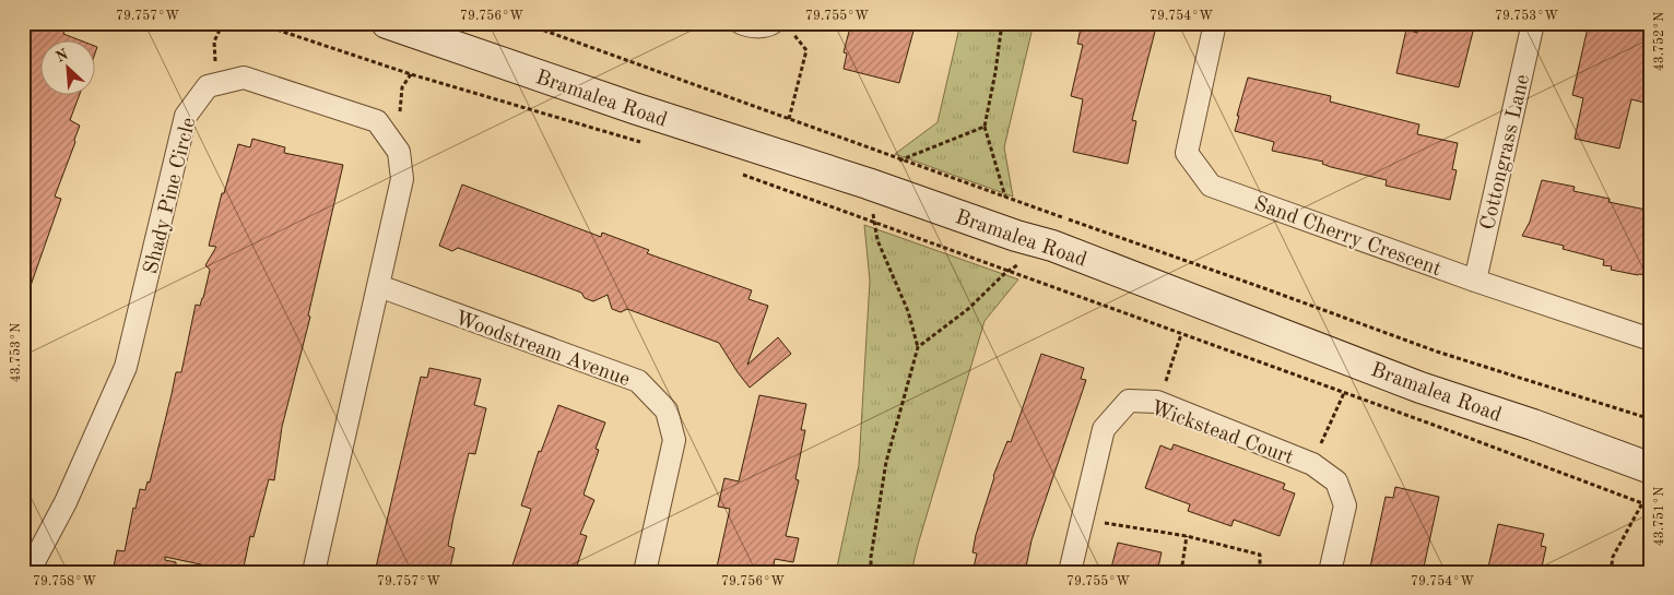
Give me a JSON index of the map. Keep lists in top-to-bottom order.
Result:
{
  "streets": {
    "main road": ["Bramalea Road"],
    "street": [
      "Cottongrass Lane",
      "Shady Pine Circle",
      "Sand Cherry Crescent",
      "Woodstream Avenue",
      "Wickstead Court"
    ]
  },
  "crossings": [
    ["Cottongrass Lane", "Sand Cherry Crescent"],
    ["Shady Pine Circle", "Woodstream Avenue"]
  ],
  "north": "top left",
  "coordinates": [
    "79.757°W",
    "79.756°W",
    "79.755°W",
    "79.754°W",
    "79.753°W",
    "43.752°N",
    "43.753°N",
    "43.751°N",
    "79.758°W"
  ]
}
